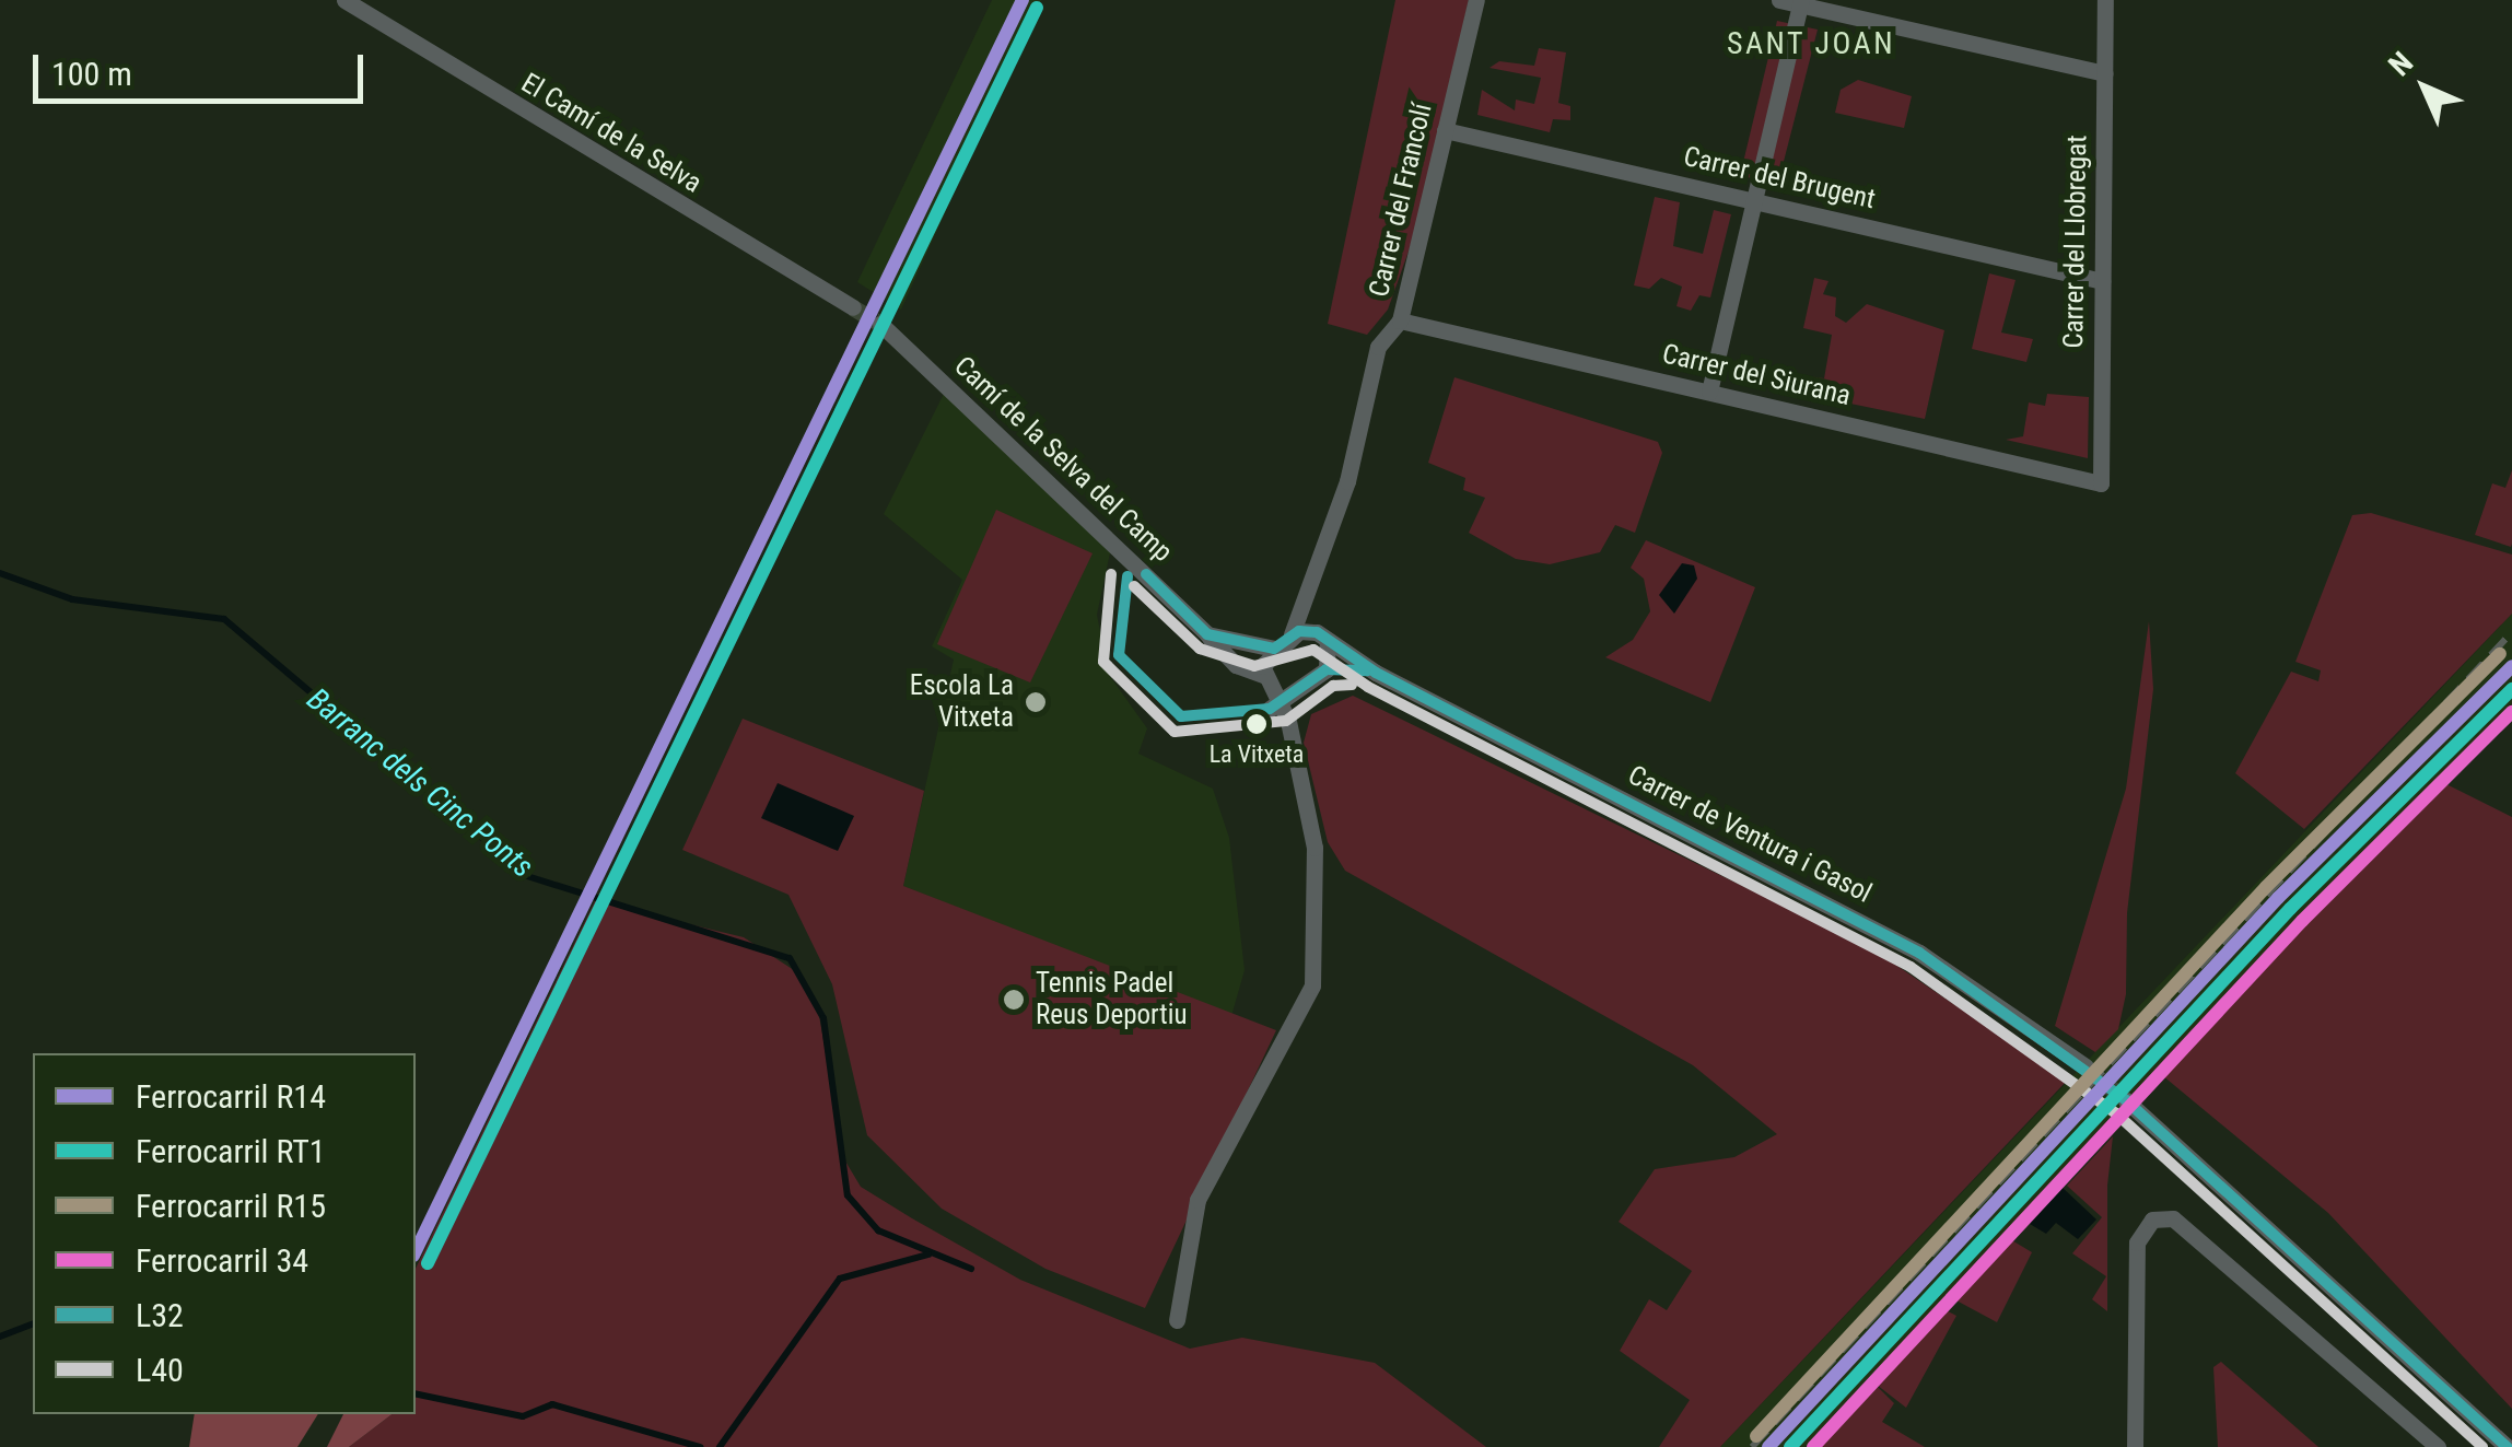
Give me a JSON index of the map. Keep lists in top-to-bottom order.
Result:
{
  "streets": {
    "street": [
      "El Camí de la Selva",
      "Carrer del Brugent",
      "Carrer del Francolí",
      "Carrer del Llobregat",
      "Carrer del Siurana",
      "Camí de la Selva del Camp",
      "Carrer de Ventura i Gasol"
    ]
  },
  "crossings": [
    ["Carrer del Brugent", "Carrer del Francolí"],
    ["Carrer del Brugent", "Carrer del Llobregat"],
    ["Carrer del Francolí", "Carrer del Siurana"],
    ["Carrer del Francolí", "Carrer de Ventura i Gasol"],
    ["Carrer del Llobregat", "Carrer del Siurana"]
  ],
  "districts": ["SANT JOAN"],
  "water": ["Barranc dels Cinc Ponts"],
  "places": ["Escola La Vitxeta", "La Vitxeta", "Tennis Padel Reus Deportiu"],
  "lines": [
    "rail line R14",
    "rail line RT1",
    "transit line L32",
    "transit line L40",
    "rail line R15",
    "rail line 34"
  ],
  "legend": [
    "Ferrocarril R14",
    "Ferrocarril RT1",
    "Ferrocarril R15",
    "Ferrocarril 34",
    "L32",
    "L40"
  ],
  "scale_bar": "100 m",
  "north": "top left"
}
